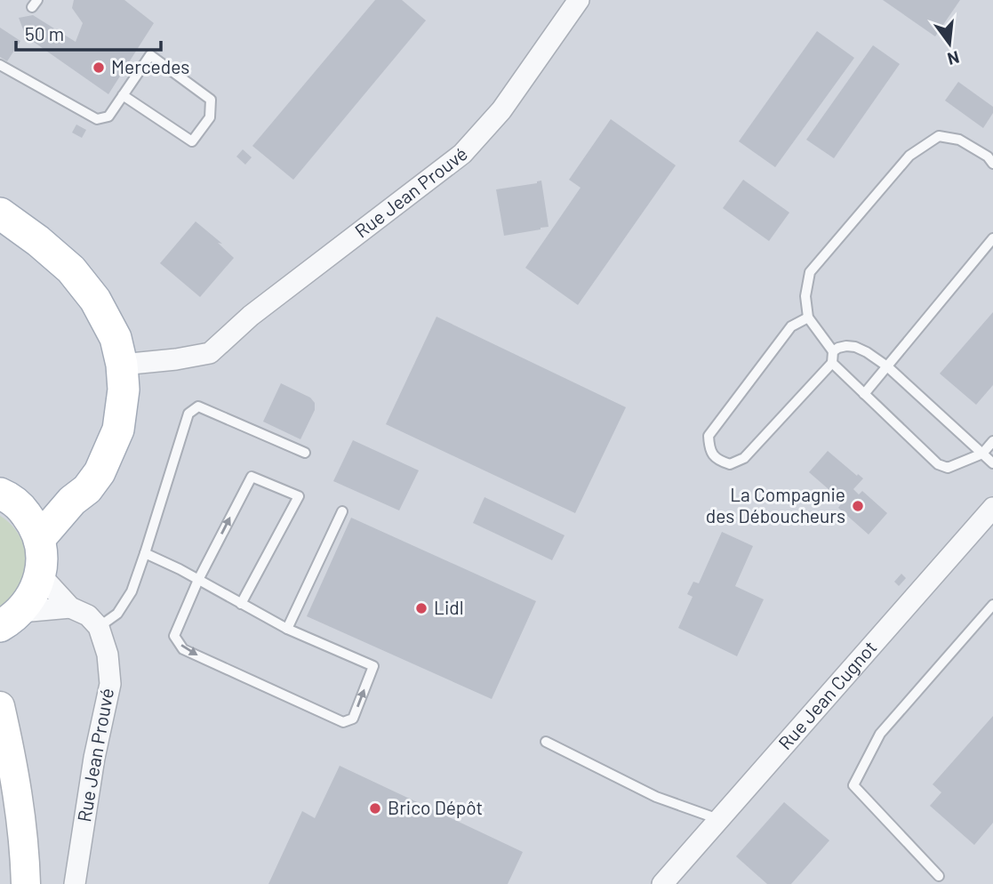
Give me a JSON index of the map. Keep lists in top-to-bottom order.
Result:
{
  "streets": {
    "street": ["Rue Jean Prouvé", "Rue Jean Cugnot"]
  },
  "places": [
    "Mercedes",
    "La Compagnie des Déboucheurs",
    "Lidl",
    "Brico Dépôt"
  ],
  "scale_bar": "50 m",
  "north": "bottom"
}
